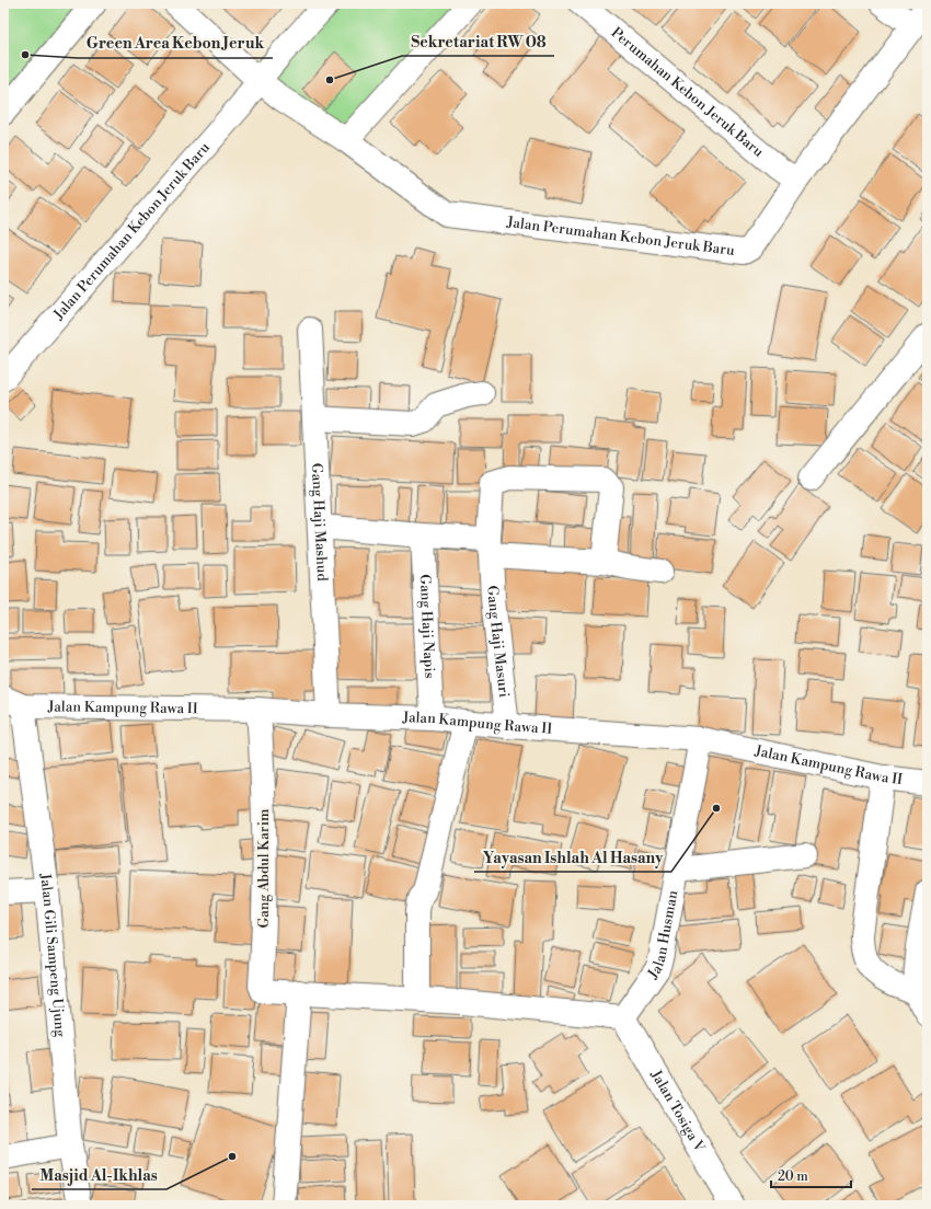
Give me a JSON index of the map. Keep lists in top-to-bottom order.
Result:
{
  "streets": {
    "street": [
      "Perumahan Kebon Jeruk Baru",
      "Jalan Perumahan Kebon Jeruk Baru",
      "Gang Haji Mashud",
      "Gang Haji Napis",
      "Gang Haji Masuri",
      "Jalan Kampung Rawa II",
      "Gang Abdul Karim",
      "Jalan Husman",
      "Jalan Gili Sampeng Ujung",
      "Jalan Tosiga V"
    ]
  },
  "crossings": [
    ["Perumahan Kebon Jeruk Baru", "Jalan Perumahan Kebon Jeruk Baru"],
    ["Gang Haji Mashud", "Jalan Kampung Rawa II"],
    ["Gang Haji Napis", "Jalan Kampung Rawa II"],
    ["Gang Haji Masuri", "Jalan Kampung Rawa II"],
    ["Jalan Kampung Rawa II", "Gang Abdul Karim"],
    ["Jalan Kampung Rawa II", "Jalan Husman"],
    ["Jalan Kampung Rawa II", "Jalan Gili Sampeng Ujung"],
    ["Jalan Husman", "Jalan Tosiga V"]
  ],
  "places": [
    "Green Area Kebon Jeruk",
    "Sekretariat RW 08",
    "Yayasan Ishlah Al Hasany",
    "Masjid Al-Ikhlas"
  ],
  "scale_bar": "20 m"
}
